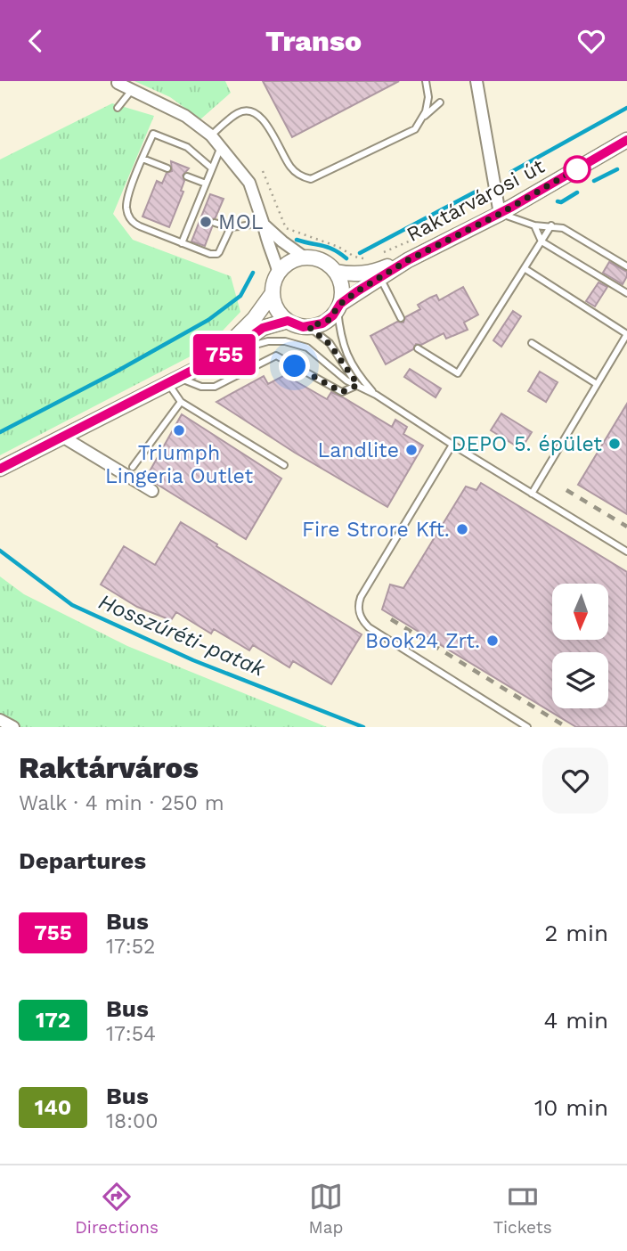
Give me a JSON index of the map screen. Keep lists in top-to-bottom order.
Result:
{
  "streets": {
    "street": ["Raktárvárosi út"]
  },
  "water": ["Hosszúréti-patak"],
  "places": [
    "MOL",
    "Triumph Lingeria Outlet",
    "DEPO 5. épület",
    "Landlite",
    "Fire Strore Kft.",
    "Book24 Zrt."
  ],
  "lines": ["bus line 755"],
  "north": "bottom",
  "page": {
    "header": "Transo",
    "on_map": "755",
    "heading": [
      ["Raktárváros", "Walk · 4 min · 250 m"],
      "Departures"
    ],
    "list": [
      {
        "mark": "755",
        "name": "Bus",
        "note": "17:52",
        "value": "2 min"
      },
      {
        "mark": "172",
        "name": "Bus",
        "note": "17:54",
        "value": "4 min"
      },
      {
        "mark": "140",
        "name": "Bus",
        "note": "18:00",
        "value": "10 min"
      }
    ],
    "tabs": ["Directions", "Map", "Tickets"]
  }
}
